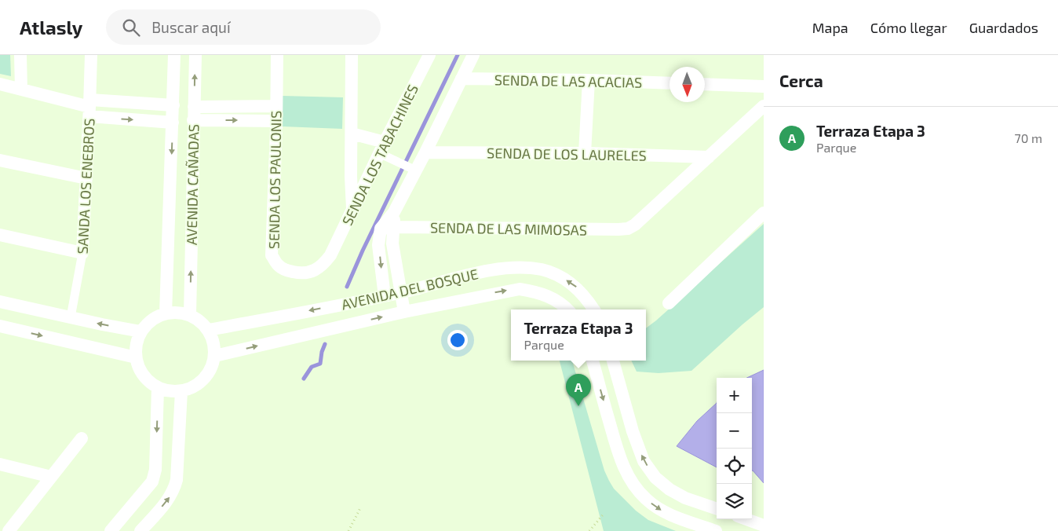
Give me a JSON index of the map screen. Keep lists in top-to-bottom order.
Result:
{
  "streets": {
    "street": [
      "SENDA DE LAS ACACIAS",
      "SENDA DE LOS LAURELES",
      "SENDA LOS TABACHINES",
      "SENDA LOS PAULONIS",
      "AVENIDA CAÑADAS",
      "SANDA LOS ENEBROS",
      "SENDA DE LAS MIMOSAS",
      "AVENIDA DEL BOSQUE"
    ]
  },
  "crossings": [
    ["SENDA DE LOS LAURELES", "SENDA DE LAS MIMOSAS"],
    ["SENDA LOS TABACHINES", "SENDA LOS PAULONIS"],
    ["AVENIDA CAÑADAS", "AVENIDA DEL BOSQUE"]
  ],
  "north": "bottom",
  "page": {
    "header": "Atlasly",
    "search": "Buscar aquí",
    "nav": ["Mapa", "Cómo llegar", "Guardados"],
    "heading": "Cerca",
    "list": [
      {
        "mark": "A",
        "name": "Terraza Etapa 3",
        "note": "Parque",
        "value": "70 m"
      }
    ],
    "popup": ["Terraza Etapa 3", "Parque"],
    "pins": "A",
    "map_buttons": ["+", "−"]
  }
}
